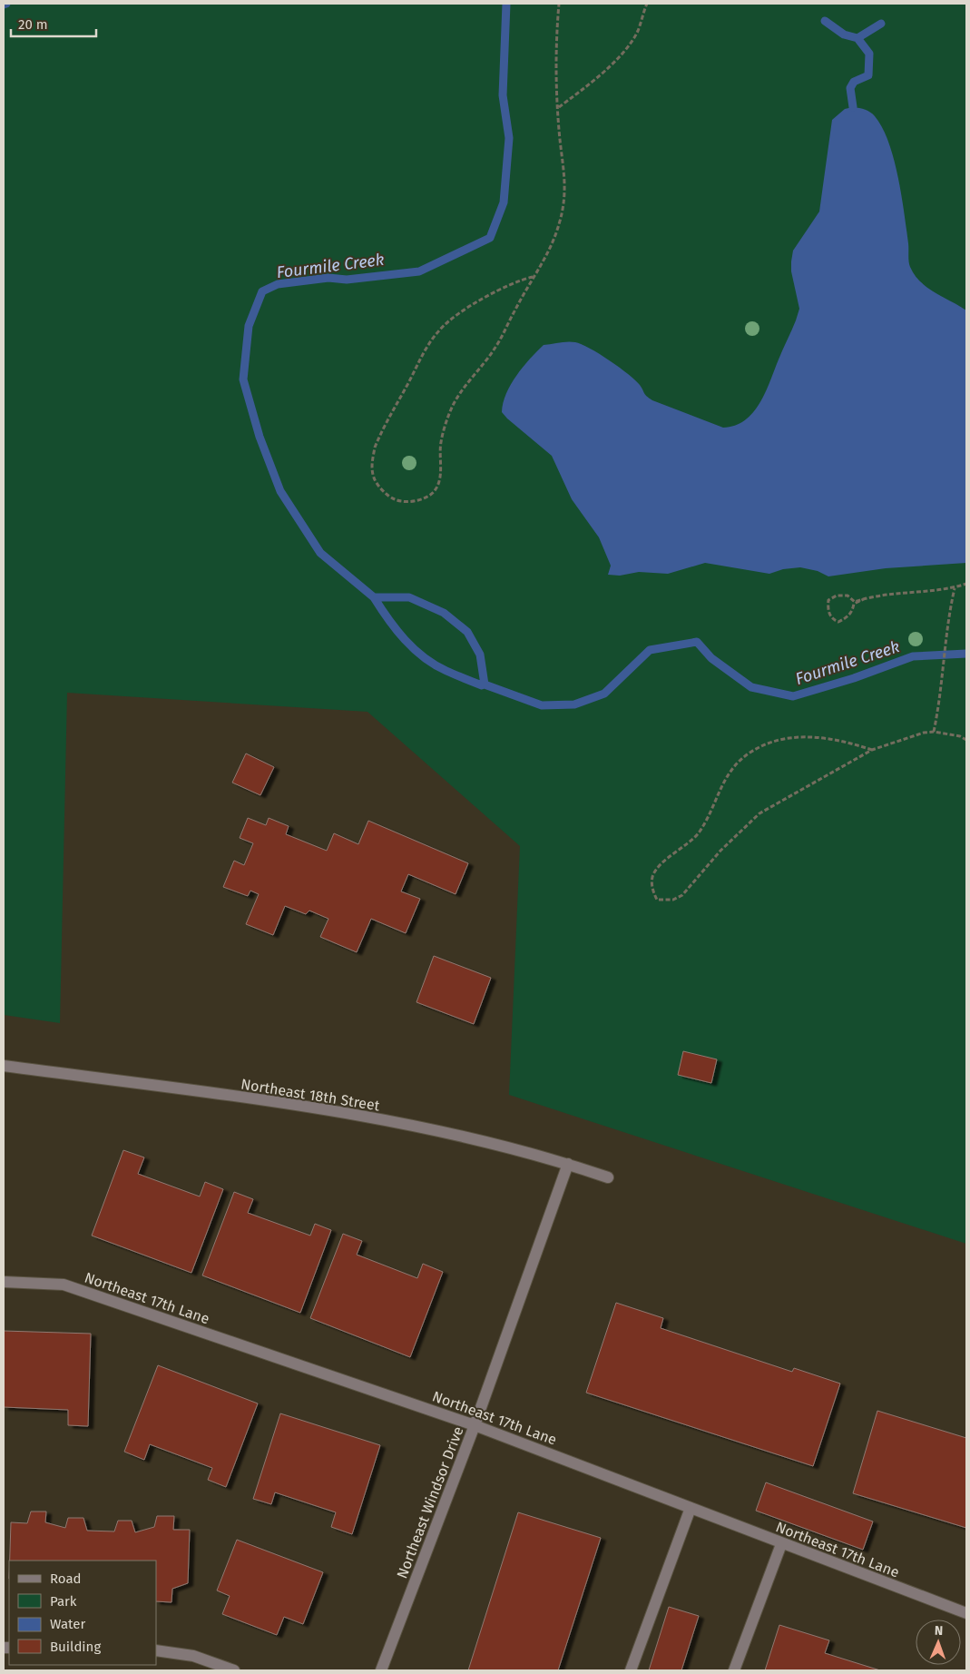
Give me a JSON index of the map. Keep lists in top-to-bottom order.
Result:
{
  "streets": {
    "street": ["Northeast 18th Street", "Northeast 17th Lane", "Northeast Windsor Drive"]
  },
  "crossings": [
    ["Northeast 18th Street", "Northeast Windsor Drive"],
    ["Northeast 17th Lane", "Northeast Windsor Drive"]
  ],
  "water": ["Fourmile Creek"],
  "legend": [
    "Road",
    "Park",
    "Water",
    "Building"
  ],
  "scale_bar": "20 m",
  "north": "top"
}
